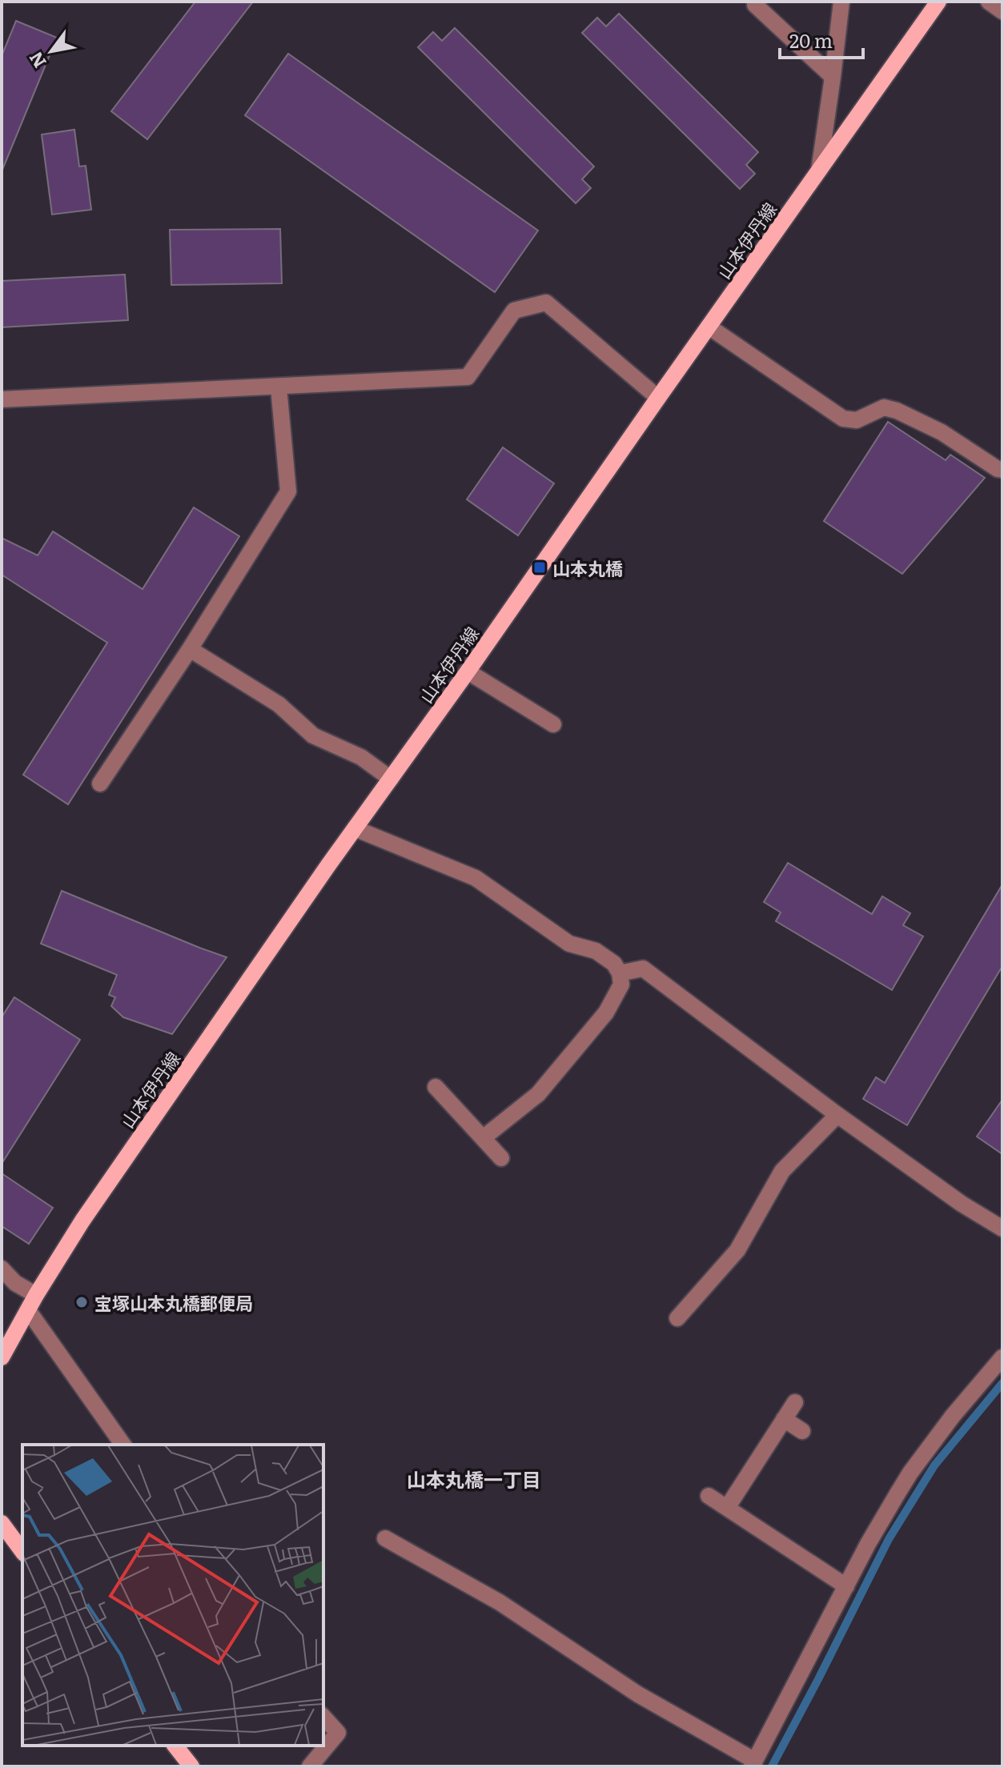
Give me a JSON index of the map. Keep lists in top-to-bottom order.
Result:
{
  "streets": {
    "main road": ["山本伊丹線"]
  },
  "districts": ["山本丸橋一丁目"],
  "places": {
    "transit": ["山本丸橋"],
    "other": ["宝塚山本丸橋郵便局"]
  },
  "scale_bar": "20 m",
  "north": "bottom left"
}
